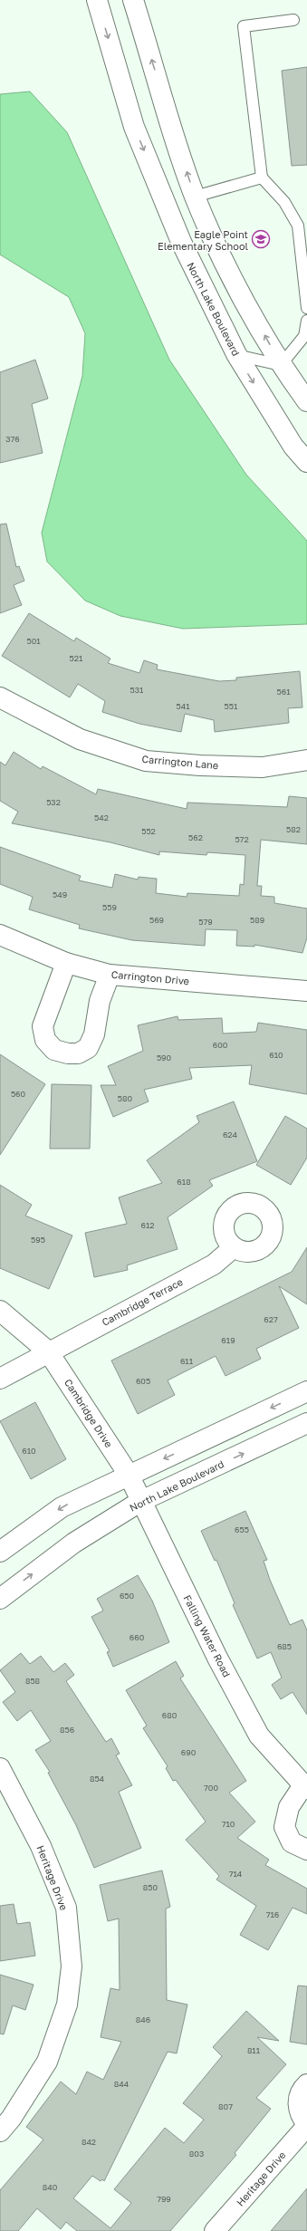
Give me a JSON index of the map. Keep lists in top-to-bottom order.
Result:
{
  "streets": {
    "street": [
      "North Lake Boulevard",
      "Carrington Lane",
      "Carrington Drive",
      "Cambridge Terrace",
      "Cambridge Drive",
      "Falling Water Road",
      "Heritage Drive"
    ]
  },
  "crossings": [
    ["North Lake Boulevard", "Falling Water Road"],
    ["Cambridge Terrace", "Cambridge Drive"],
    ["Cambridge Drive", "Falling Water Road"]
  ],
  "places": {
    "school or university": ["Eagle Point Elementary School"]
  },
  "house_numbers": [
    "376",
    "501",
    "521",
    "531",
    "561",
    "541",
    "551",
    "532",
    "542",
    "582",
    "552",
    "562",
    "572",
    "549",
    "559",
    "569",
    "589",
    "579",
    "600",
    "610",
    "590",
    "560",
    "580",
    "624",
    "618",
    "612",
    "595",
    "627",
    "619",
    "611",
    "605",
    "610",
    "655",
    "650",
    "660",
    "685",
    "858",
    "680",
    "856",
    "690",
    "854",
    "700",
    "710",
    "714",
    "850",
    "716",
    "846",
    "811",
    "844",
    "807",
    "842",
    "803",
    "840",
    "799"
  ]
}
